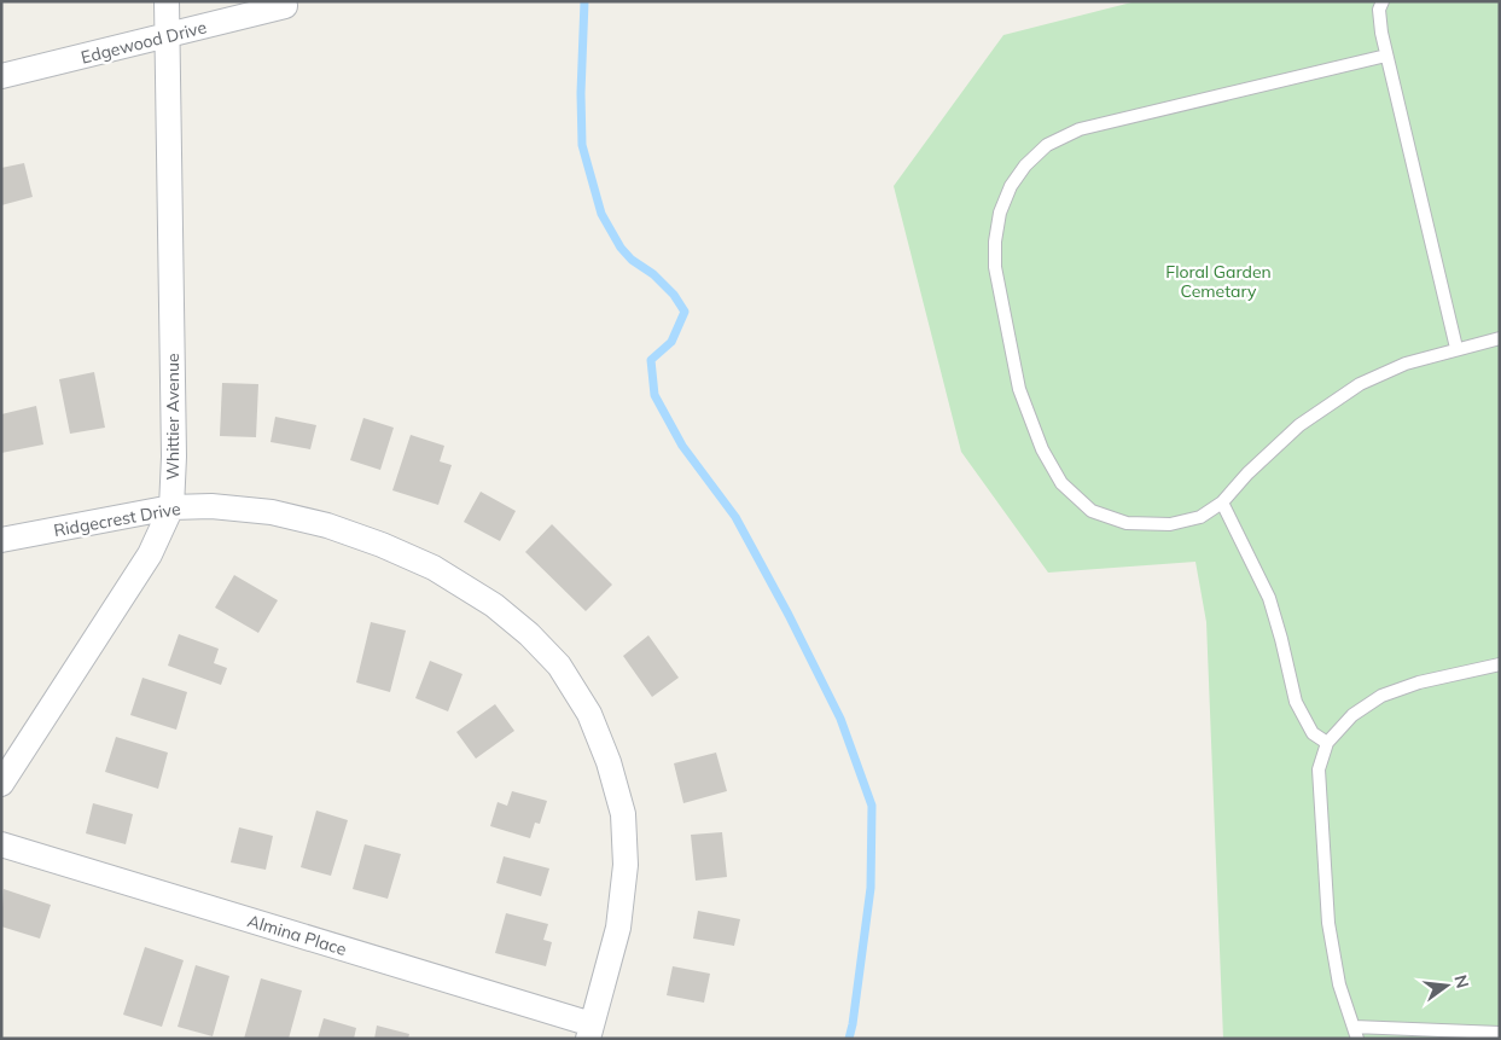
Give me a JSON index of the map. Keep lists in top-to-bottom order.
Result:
{
  "streets": {
    "street": [
      "Edgewood Drive",
      "Whittier Avenue",
      "Ridgecrest Drive",
      "Almina Place"
    ]
  },
  "crossings": [
    ["Edgewood Drive", "Whittier Avenue"],
    ["Whittier Avenue", "Ridgecrest Drive"],
    ["Ridgecrest Drive", "Almina Place"]
  ],
  "parks": ["Floral Garden Cemetary"],
  "north": "right"
}
